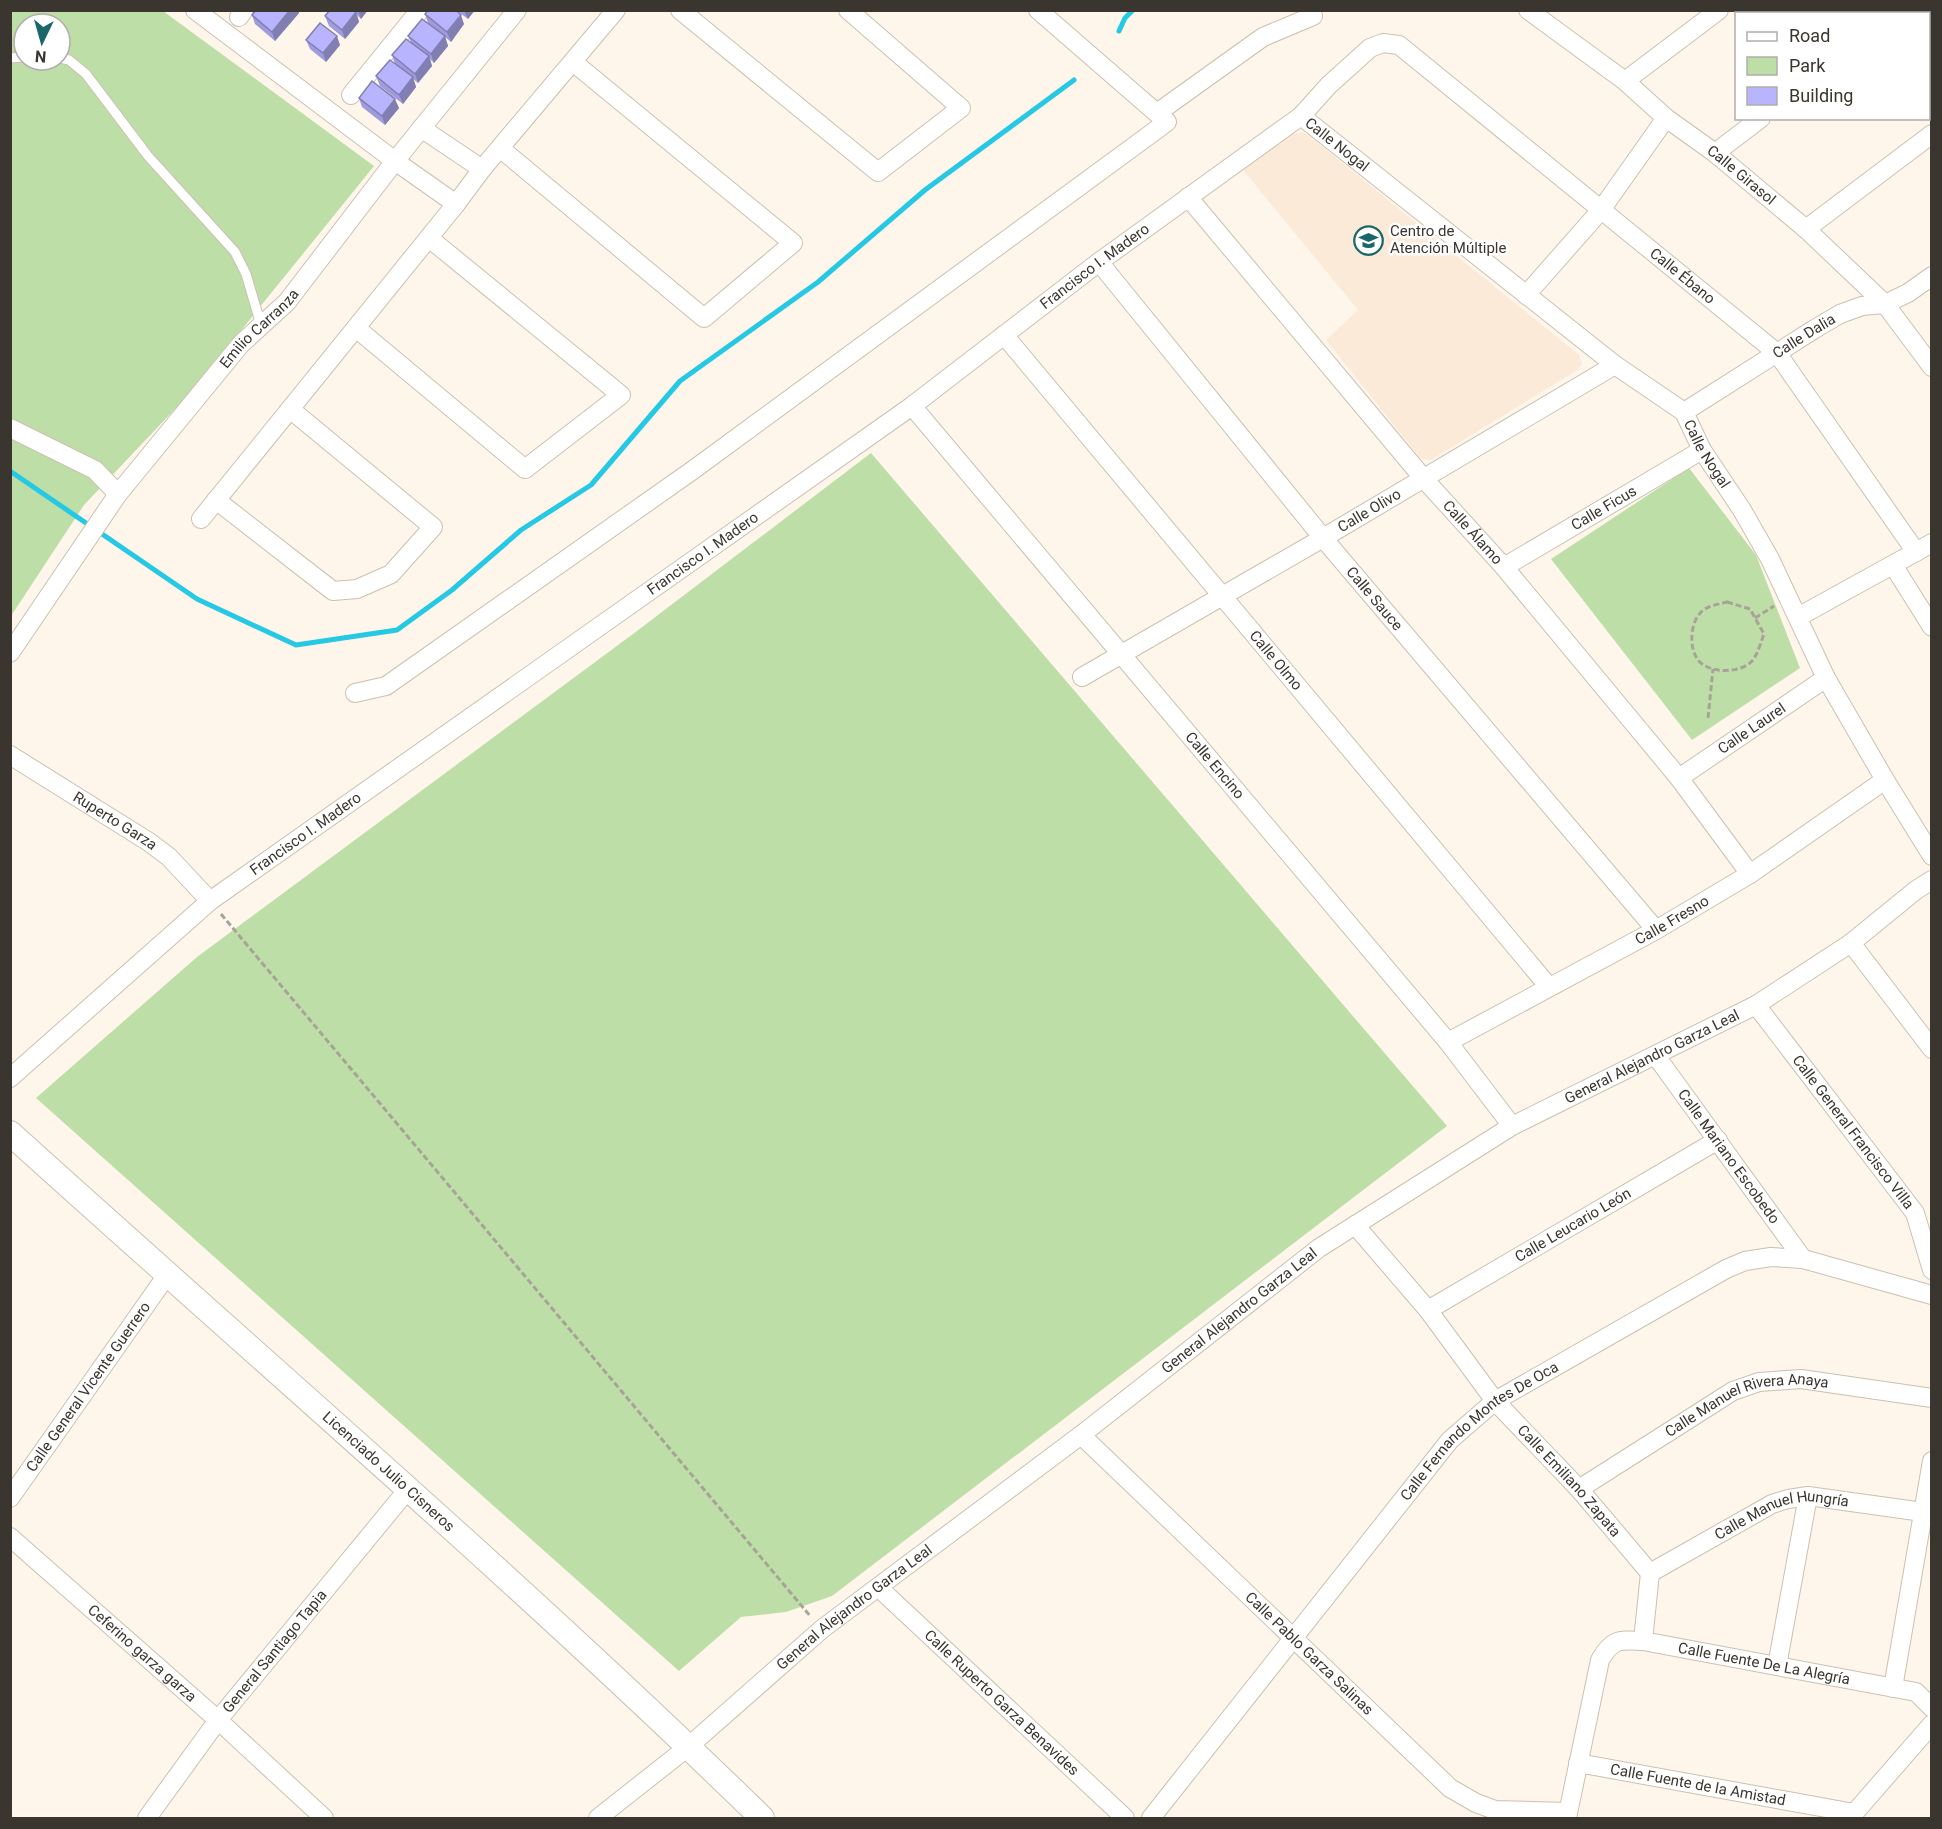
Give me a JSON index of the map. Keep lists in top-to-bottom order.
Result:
{
  "streets": {
    "street": [
      "Calle Nogal",
      "Calle Girasol",
      "Francisco I. Madero",
      "Calle Ébano",
      "Emilio Carranza",
      "Calle Dalia",
      "Calle Ficus",
      "Calle Olivo",
      "Calle Álamo",
      "Calle Sauce",
      "Calle Olmo",
      "Calle Laurel",
      "Calle Encino",
      "Ruperto Garza",
      "Calle Fresno",
      "General Alejandro Garza Leal",
      "Calle General Francisco Villa",
      "Calle Mariano Escobedo",
      "Calle Leucario León",
      "Calle General Vicente Guerrero",
      "Calle Manuel Rivera Anaya",
      "Calle Fernando Montes De Oca",
      "Licenciado Julio Cisneros",
      "Calle Emiliano Zapata",
      "Calle Manuel Hungría",
      "General Santiago Tapia",
      "Ceferino garza garza",
      "Calle Pablo Garza Salinas",
      "Calle Fuente De La Alegría",
      "Calle Ruperto Garza Benavides",
      "Calle Fuente de la Amistad"
    ]
  },
  "crossings": [
    ["Calle Nogal", "Francisco I. Madero"],
    ["Calle Nogal", "Calle Dalia"],
    ["Calle Nogal", "Calle Ficus"],
    ["Calle Nogal", "Calle Olivo"],
    ["Calle Nogal", "Calle Laurel"],
    ["Calle Nogal", "Calle Fresno"],
    ["Calle Girasol", "Calle Dalia"],
    ["Francisco I. Madero", "Calle Ébano"],
    ["Francisco I. Madero", "Calle Álamo"],
    ["Francisco I. Madero", "Calle Sauce"],
    ["Francisco I. Madero", "Calle Olmo"],
    ["Francisco I. Madero", "Calle Encino"],
    ["Francisco I. Madero", "Ruperto Garza"],
    ["Calle Ébano", "Calle Dalia"],
    ["Calle Ficus", "Calle Álamo"],
    ["Calle Olivo", "Calle Álamo"],
    ["Calle Olivo", "Calle Sauce"],
    ["Calle Olivo", "Calle Olmo"],
    ["Calle Olivo", "Calle Encino"],
    ["Calle Álamo", "Calle Laurel"],
    ["Calle Álamo", "Calle Fresno"],
    ["Calle Sauce", "Calle Fresno"],
    ["Calle Olmo", "Calle Fresno"],
    ["Calle Encino", "Calle Fresno"],
    ["Calle Encino", "General Alejandro Garza Leal"],
    ["General Alejandro Garza Leal", "Calle General Francisco Villa"],
    ["General Alejandro Garza Leal", "Calle Mariano Escobedo"],
    ["General Alejandro Garza Leal", "Licenciado Julio Cisneros"],
    ["General Alejandro Garza Leal", "Calle Emiliano Zapata"],
    ["General Alejandro Garza Leal", "Calle Pablo Garza Salinas"],
    ["General Alejandro Garza Leal", "Calle Ruperto Garza Benavides"],
    ["Calle Mariano Escobedo", "Calle Leucario León"],
    ["Calle Mariano Escobedo", "Calle Fernando Montes De Oca"],
    ["Calle Leucario León", "Calle Emiliano Zapata"],
    ["Calle General Vicente Guerrero", "Licenciado Julio Cisneros"],
    ["Calle Manuel Rivera Anaya", "Calle Emiliano Zapata"],
    ["Calle Fernando Montes De Oca", "Calle Emiliano Zapata"],
    ["Calle Fernando Montes De Oca", "Calle Pablo Garza Salinas"],
    ["Licenciado Julio Cisneros", "General Santiago Tapia"],
    ["Calle Emiliano Zapata", "Calle Manuel Hungría"],
    ["General Santiago Tapia", "Ceferino garza garza"],
    ["Calle Fuente De La Alegría", "Calle Fuente de la Amistad"]
  ],
  "places": {
    "school or university": ["Centro de Atención Múltiple"]
  },
  "legend": ["Road", "Park", "Building"],
  "north": "bottom"
}
